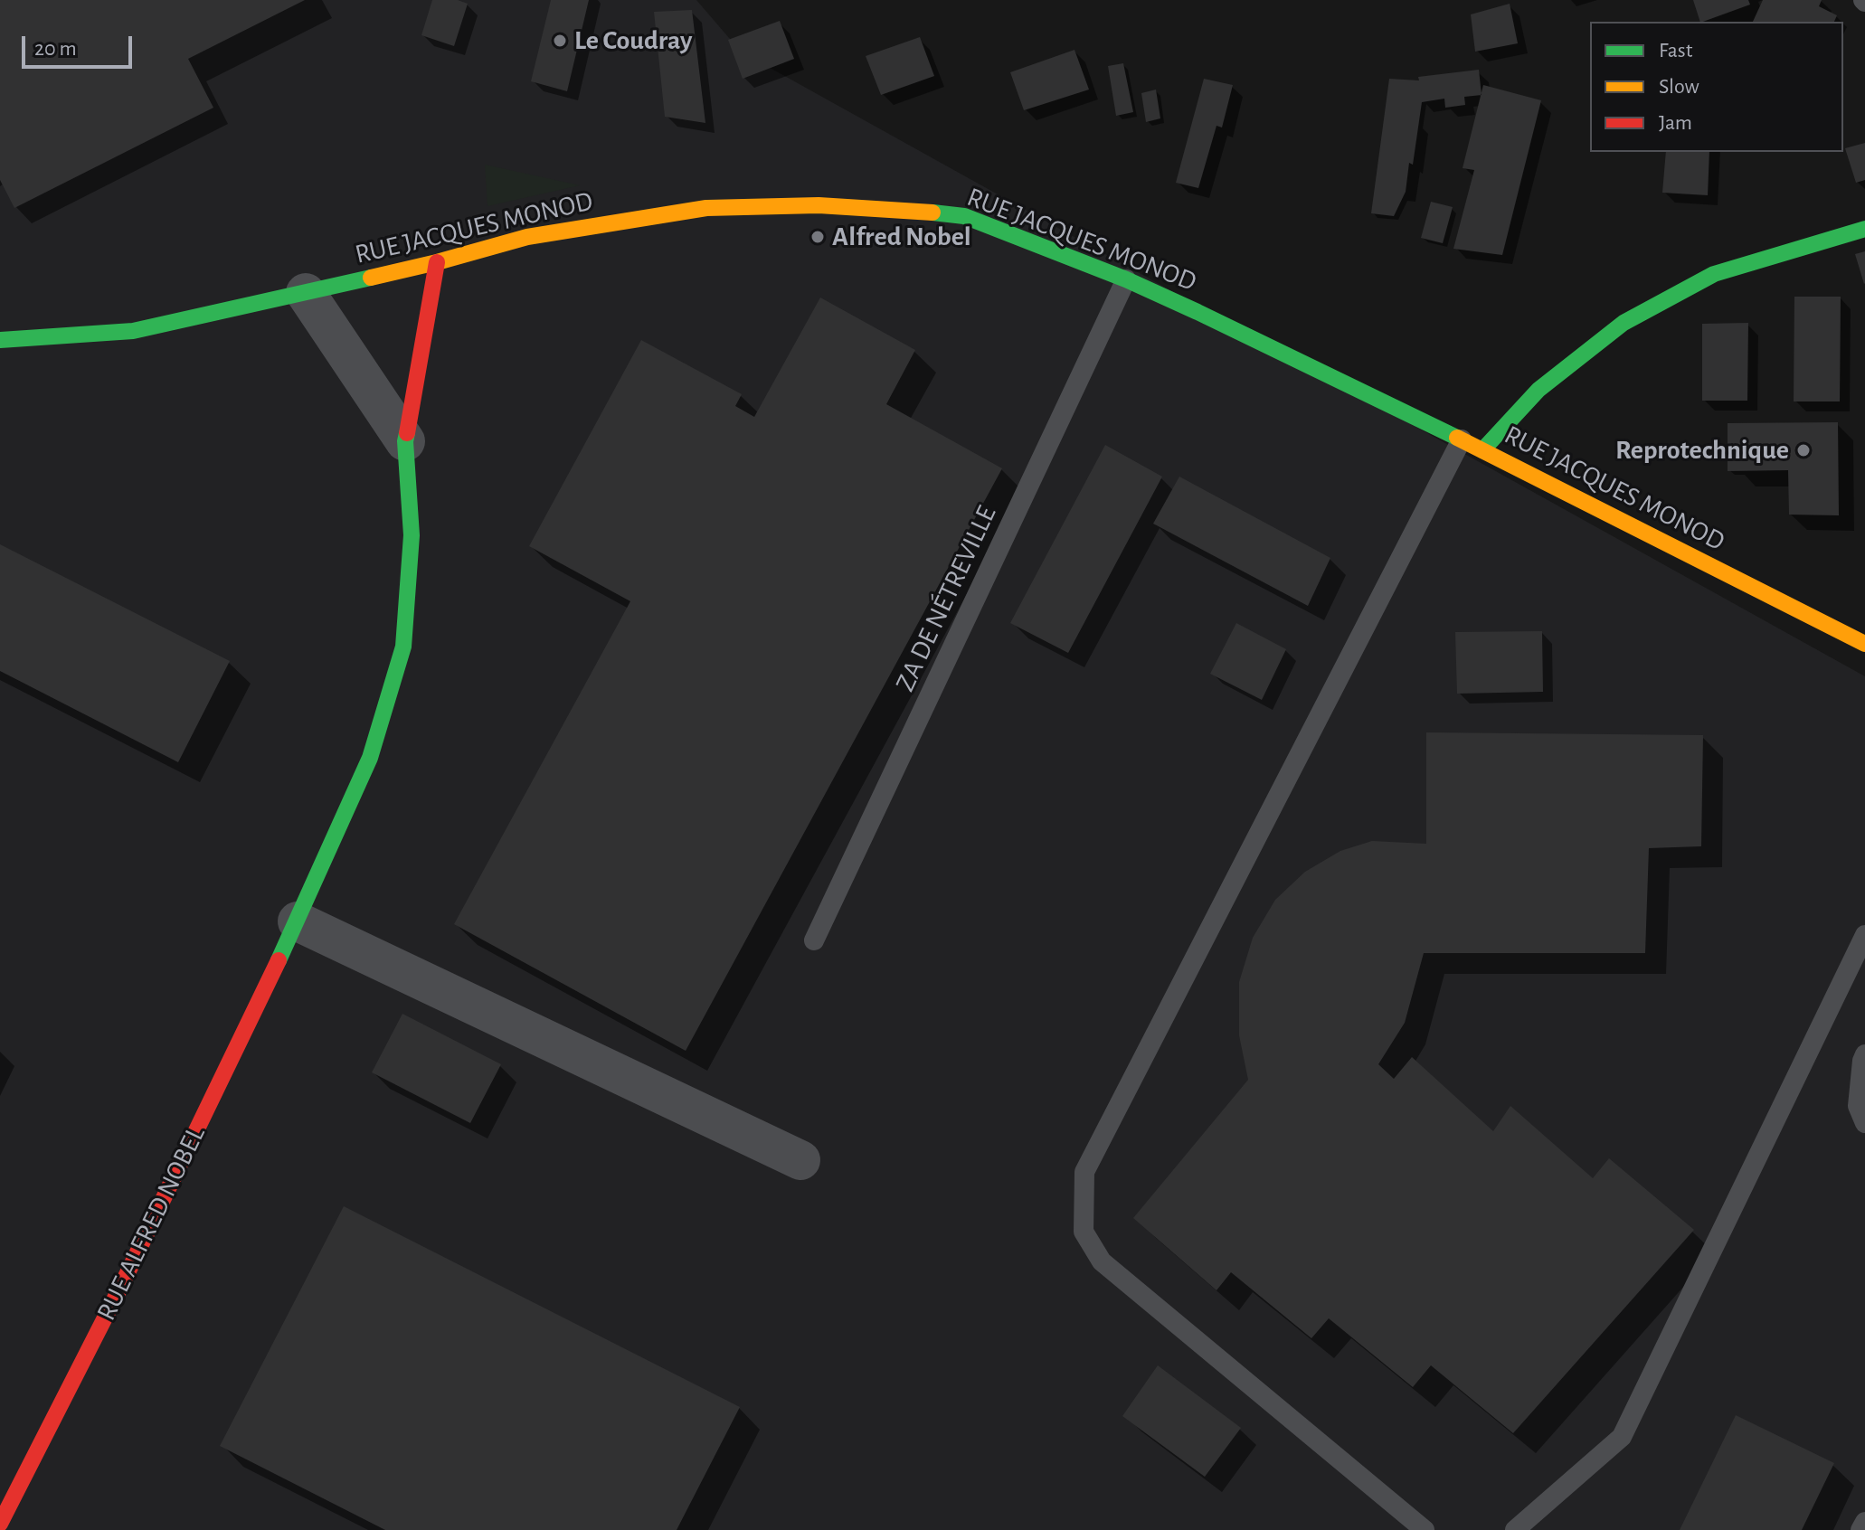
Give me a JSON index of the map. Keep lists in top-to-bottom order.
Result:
{
  "streets": {
    "street": ["RUE JACQUES MONOD", "RUE ALFRED NOBEL"],
    "lane": ["ZA DE NÉTREVILLE"]
  },
  "crossings": [
    ["RUE JACQUES MONOD", "ZA DE NÉTREVILLE"],
    ["RUE JACQUES MONOD", "RUE ALFRED NOBEL"]
  ],
  "places": ["Le Coudray", "Alfred Nobel", "Reprotechnique"],
  "legend": ["Fast", "Slow", "Jam"],
  "scale_bar": "20 m"
}
